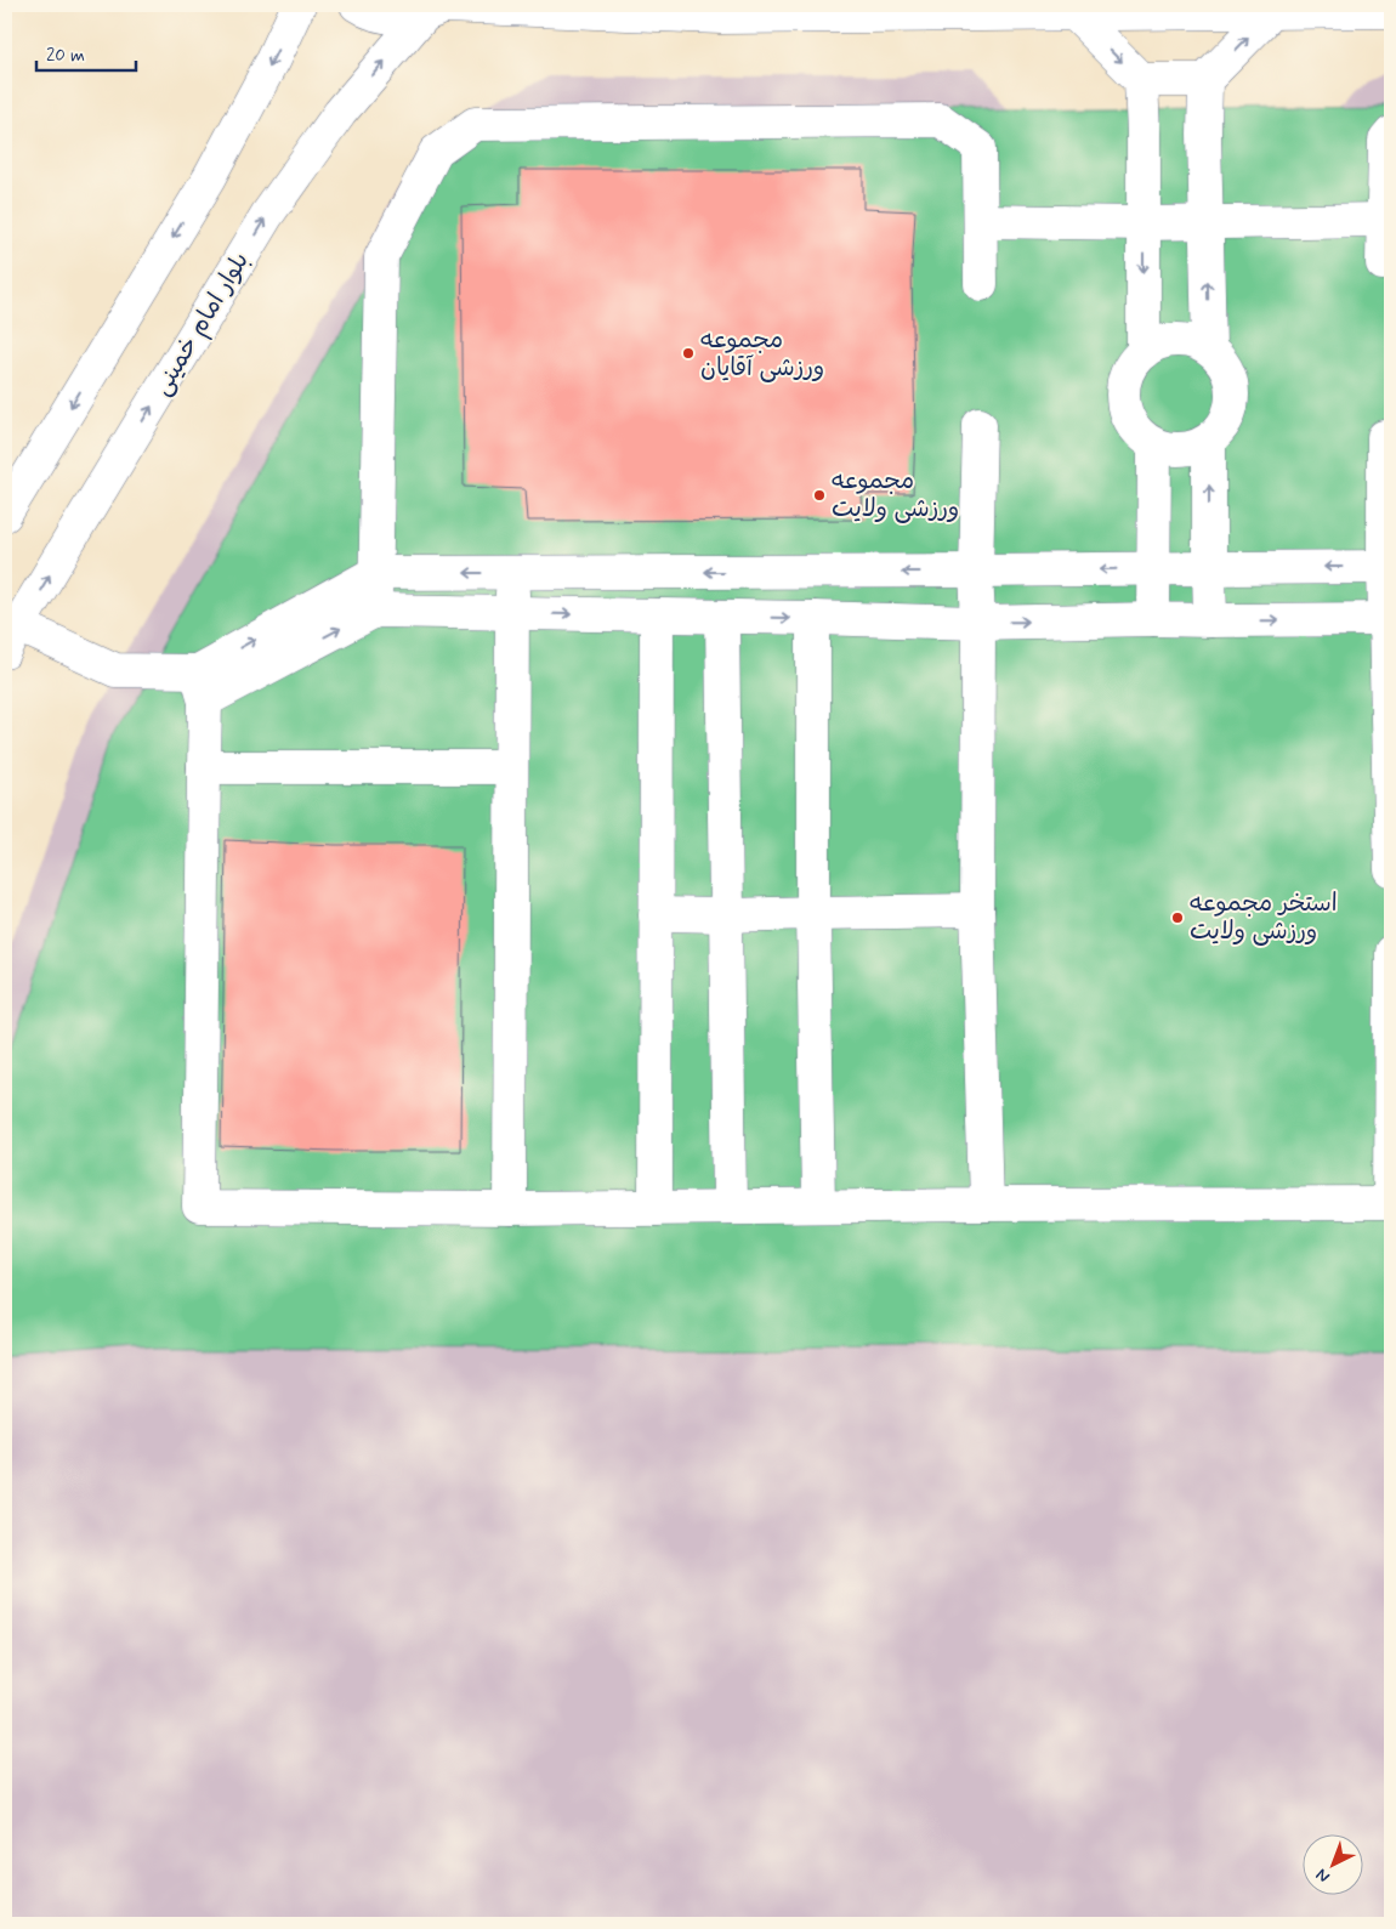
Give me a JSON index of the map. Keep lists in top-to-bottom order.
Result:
{
  "streets": {
    "street": ["بلوار امام خمینی"]
  },
  "places": ["مجموعه ورزشی آقایان", "مجموعه ورزشی ولایت", "استخر مجموعه ورزشی ولایت"],
  "scale_bar": "20 m",
  "north": "bottom left"
}
